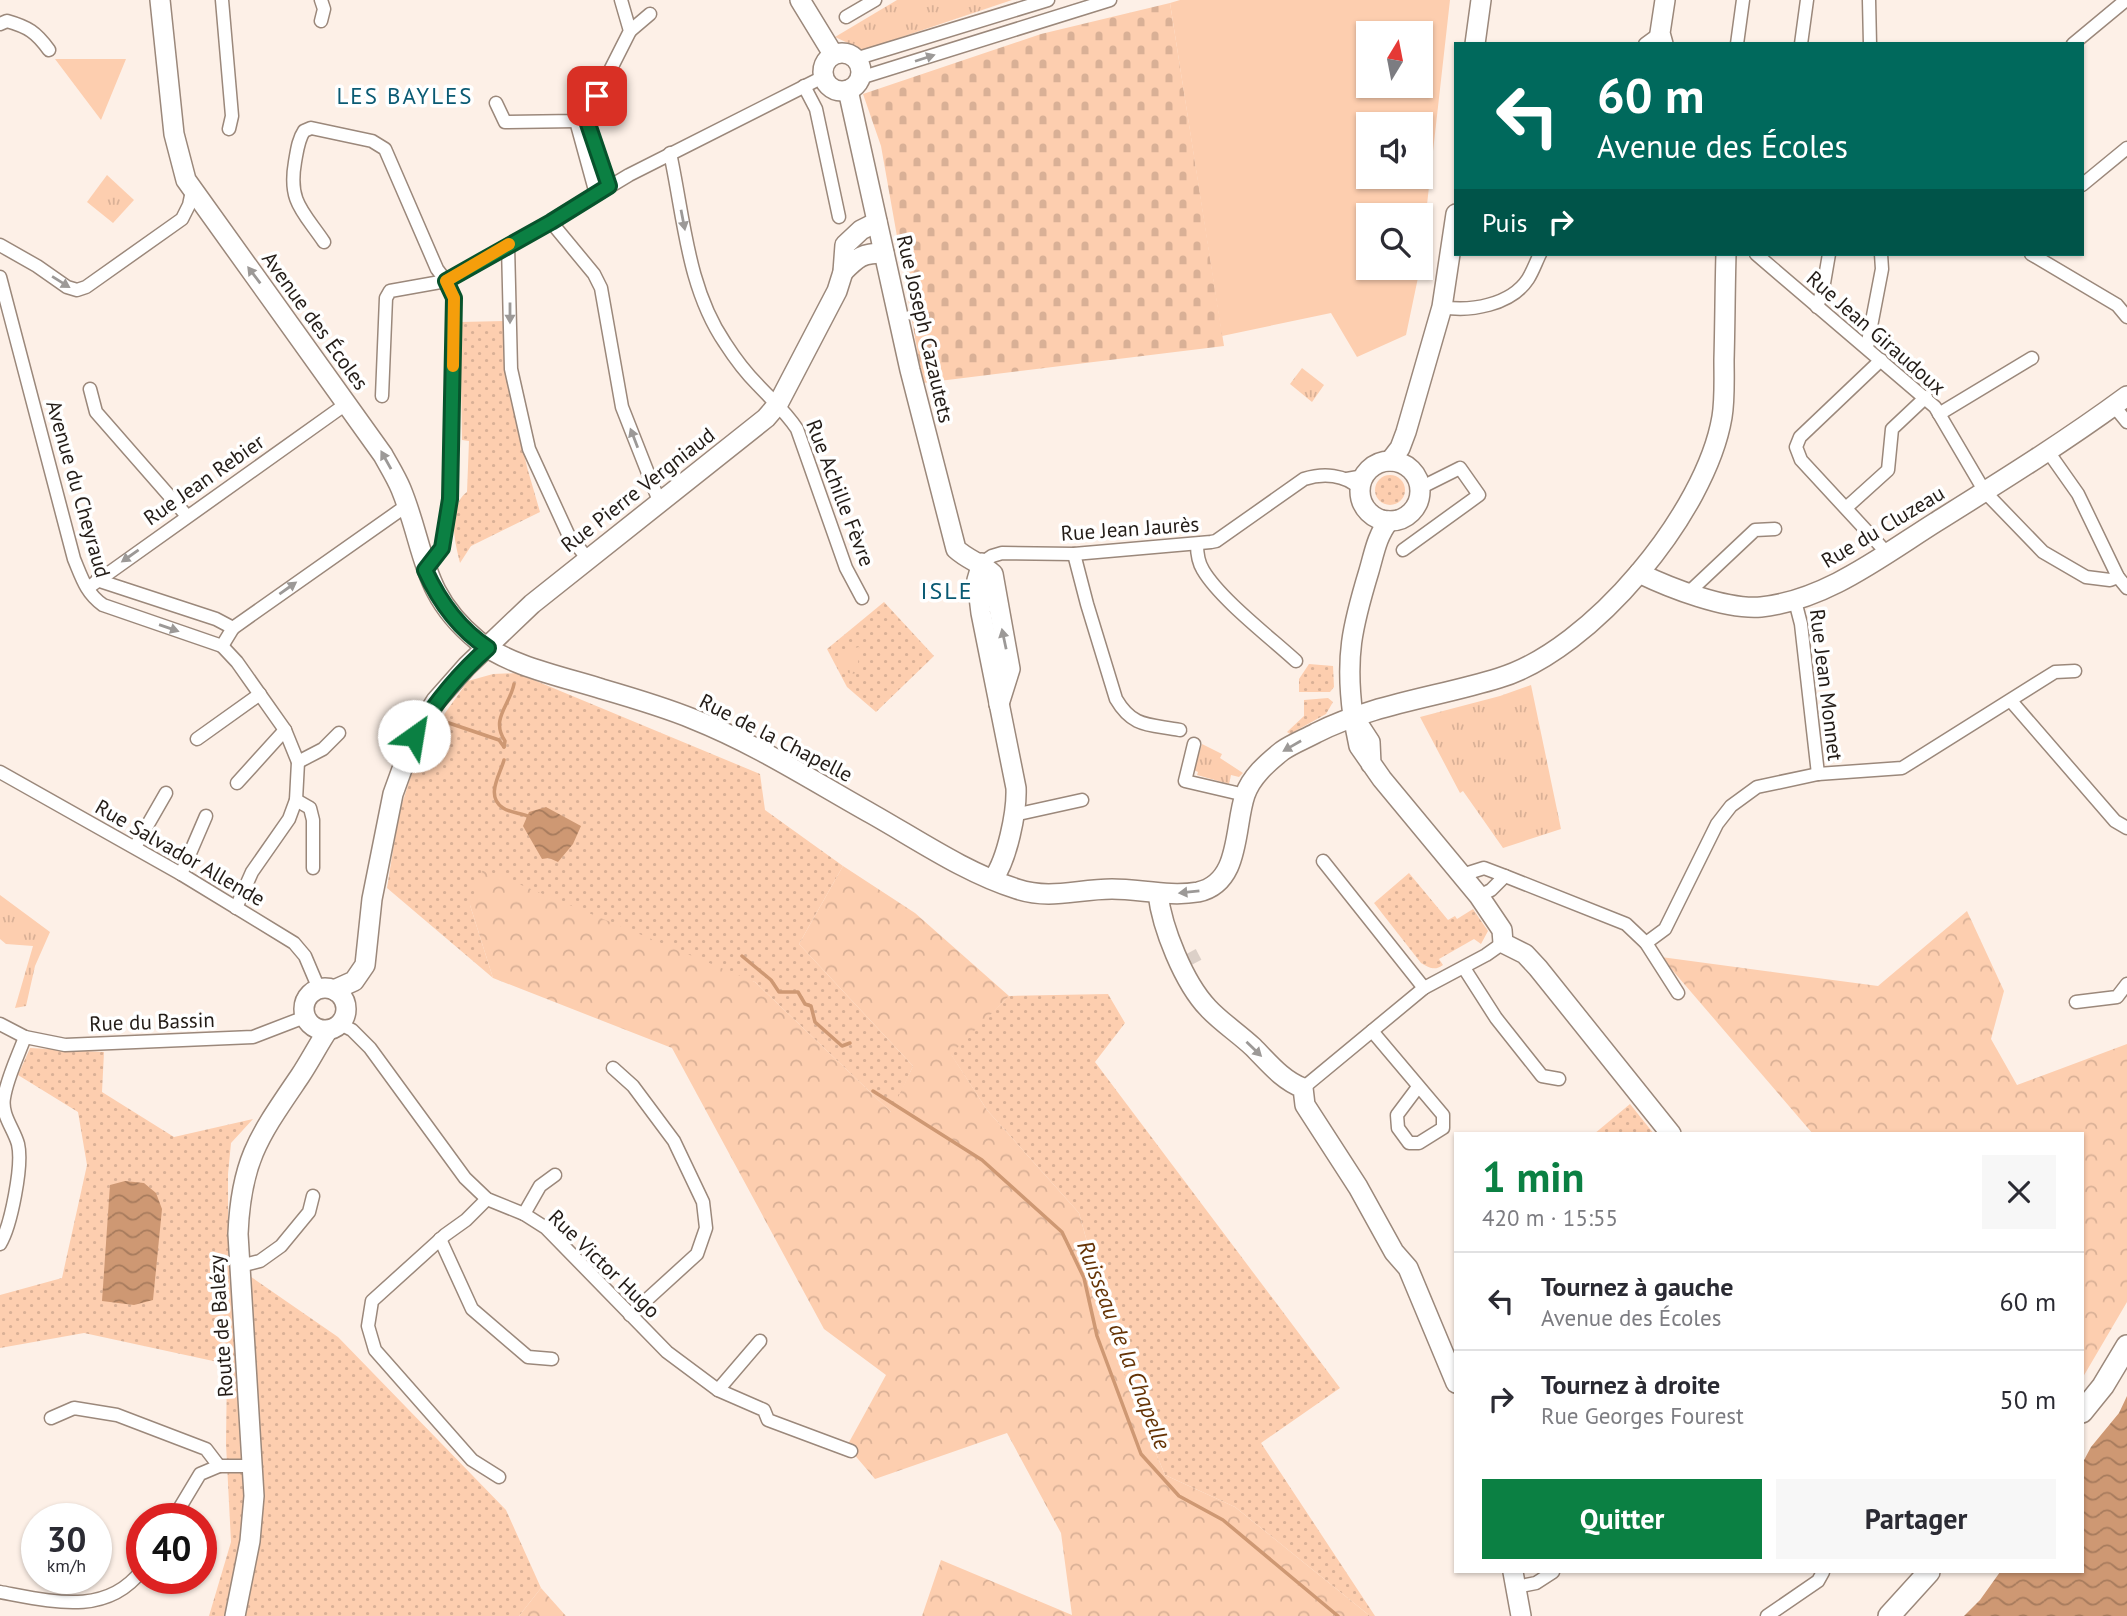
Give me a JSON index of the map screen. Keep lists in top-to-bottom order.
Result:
{
  "streets": {
    "street": [
      "Avenue des Écoles",
      "Rue Joseph Cazautets",
      "Rue Jean Giraudoux",
      "Rue Jean Rebier",
      "Avenue du Cheyraud",
      "Rue Pierre Vergniaud",
      "Rue Achille Fèvre",
      "Rue du Cluzeau",
      "Rue Jean Jaurès",
      "Rue Jean Monnet",
      "Rue de la Chapelle",
      "Rue Salvador Allende",
      "Rue du Bassin",
      "Rue Victor Hugo",
      "Route de Balézy"
    ]
  },
  "crossings": [
    ["Avenue des Écoles", "Rue Jean Rebier"],
    ["Avenue des Écoles", "Rue Pierre Vergniaud"],
    ["Avenue des Écoles", "Rue de la Chapelle"],
    ["Rue Joseph Cazautets", "Rue Jean Jaurès"],
    ["Rue Joseph Cazautets", "Rue de la Chapelle"],
    ["Rue Jean Giraudoux", "Rue du Cluzeau"],
    ["Rue Jean Rebier", "Avenue du Cheyraud"],
    ["Rue Pierre Vergniaud", "Rue Achille Fèvre"],
    ["Rue Pierre Vergniaud", "Rue de la Chapelle"],
    ["Rue Pierre Vergniaud", "Rue Salvador Allende"],
    ["Rue Pierre Vergniaud", "Rue du Bassin"],
    ["Rue Pierre Vergniaud", "Rue Victor Hugo"],
    ["Rue Pierre Vergniaud", "Route de Balézy"],
    ["Rue du Cluzeau", "Rue Jean Monnet"],
    ["Rue Salvador Allende", "Rue du Bassin"],
    ["Rue Salvador Allende", "Rue Victor Hugo"],
    ["Rue Salvador Allende", "Route de Balézy"],
    ["Rue du Bassin", "Rue Victor Hugo"],
    ["Rue du Bassin", "Route de Balézy"],
    ["Rue Victor Hugo", "Route de Balézy"]
  ],
  "districts": ["LES BAYLES", "ISLE"],
  "water": ["Ruisseau de la Chapelle"],
  "north": "top",
  "page": {
    "turn": ["60 m", "Avenue des Écoles"],
    "then": "Puis",
    "heading": ["1 min", "420 m · 15:55"],
    "list": [
      {
        "name": "Tournez à gauche",
        "note": "Avenue des Écoles",
        "value": "60 m"
      },
      {
        "name": "Tournez à droite",
        "note": "Rue Georges Fourest",
        "value": "50 m"
      }
    ],
    "buttons": ["Quitter", "Partager"],
    "speed": "30 km/h",
    "limit": "40"
  }
}
